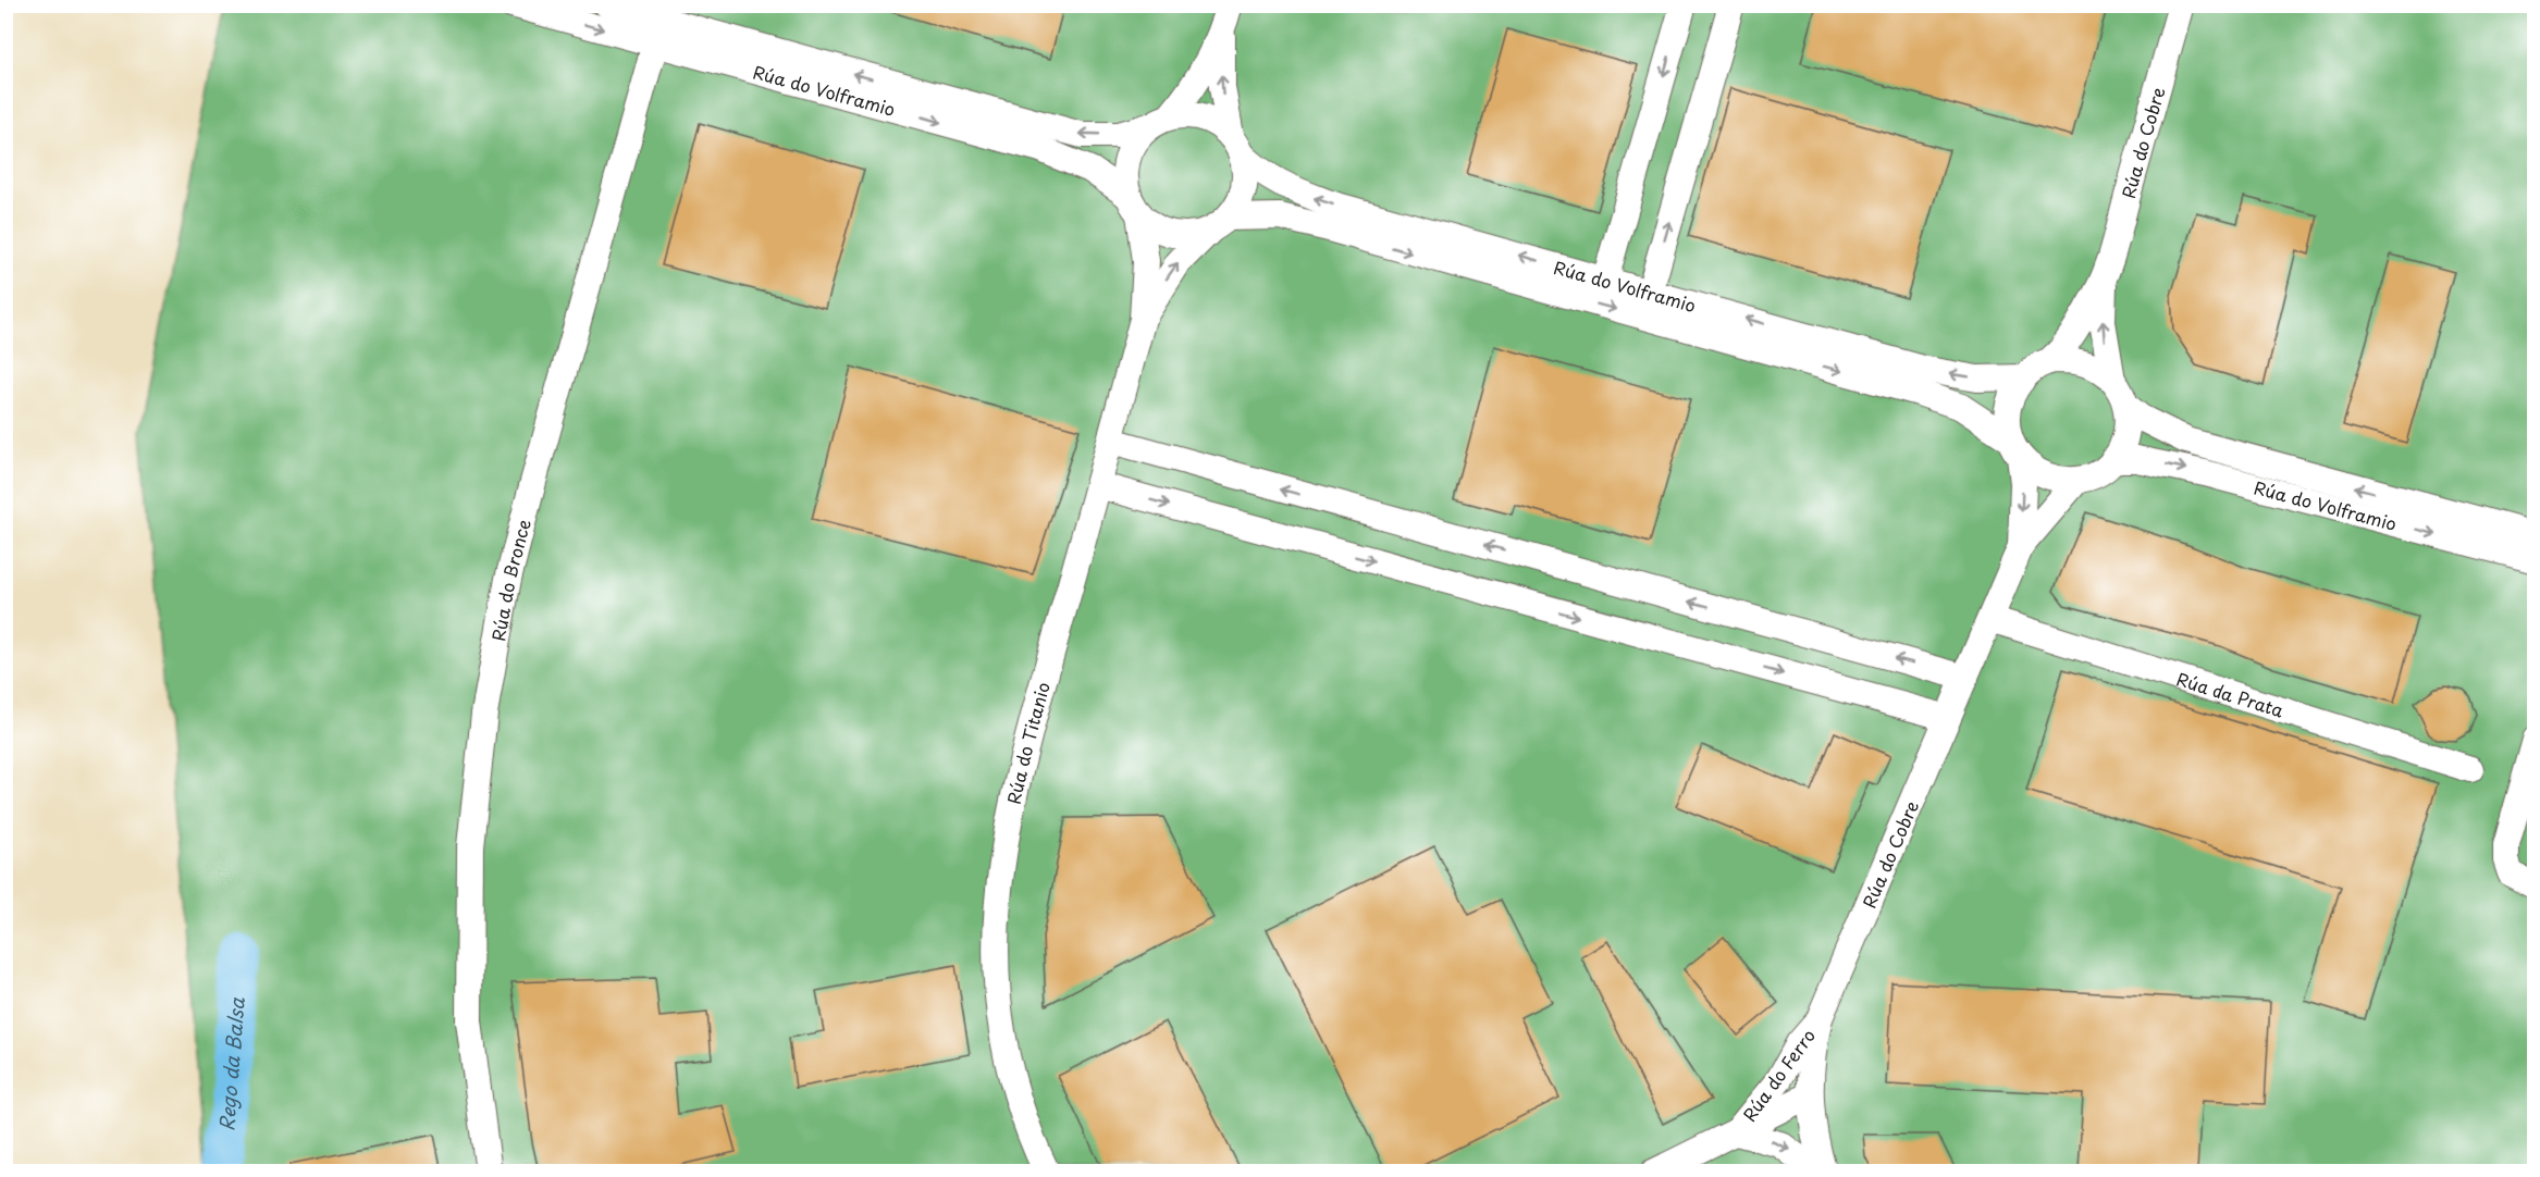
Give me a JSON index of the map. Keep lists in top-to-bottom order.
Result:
{
  "streets": {
    "street": [
      "Rúa do Volframio",
      "Rúa do Cobre",
      "Rúa do Bronce",
      "Rúa da Prata",
      "Rúa do Titanio",
      "Rúa do Ferro"
    ]
  },
  "crossings": [
    ["Rúa do Volframio", "Rúa do Bronce"],
    ["Rúa do Cobre", "Rúa da Prata"],
    ["Rúa do Cobre", "Rúa do Ferro"]
  ],
  "water": ["Rego da Balsa"]
}
